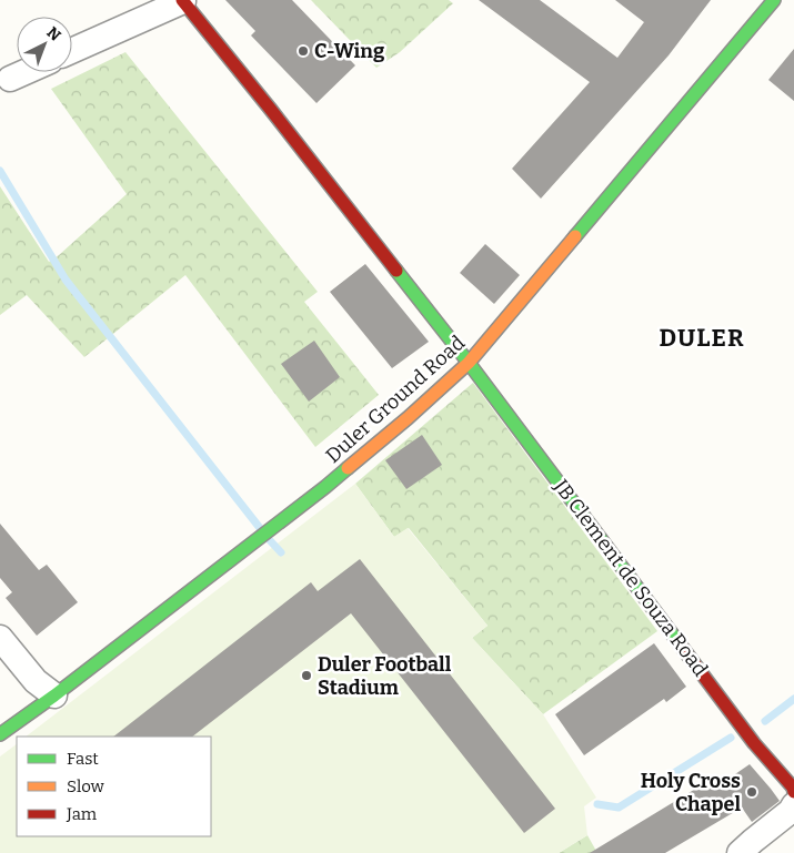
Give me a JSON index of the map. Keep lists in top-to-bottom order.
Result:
{
  "streets": {
    "main road": ["Duler Ground Road", "JB Clement de Souza Road"]
  },
  "crossings": [
    ["Duler Ground Road", "JB Clement de Souza Road"]
  ],
  "districts": ["DULER"],
  "places": ["C-Wing", "Duler Football Stadium", "Holy Cross Chapel"],
  "legend": ["Fast", "Slow", "Jam"],
  "north": "top right"
}
